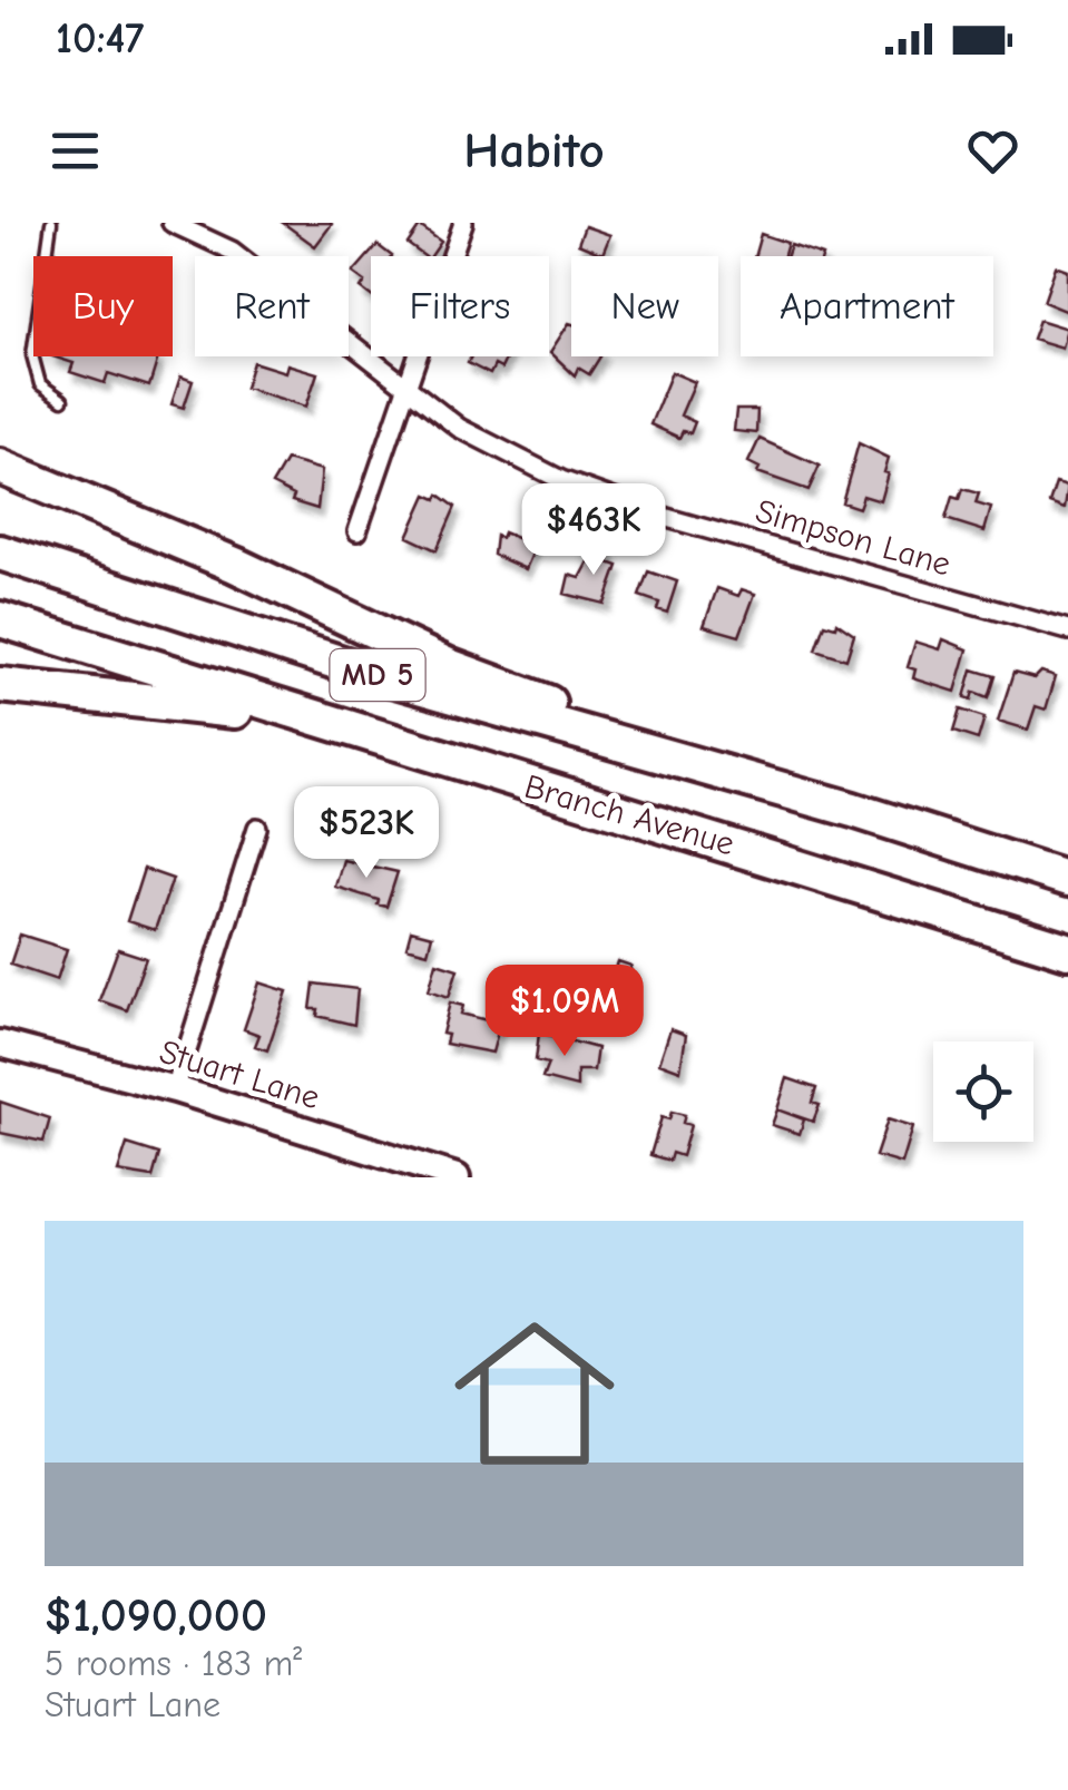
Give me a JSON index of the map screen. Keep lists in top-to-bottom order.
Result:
{
  "streets": {
    "highway": ["MD 5", "Branch Avenue"],
    "street": ["Simpson Lane", "Stuart Lane"]
  },
  "page": {
    "status": "10:47",
    "header": "Habito",
    "chip": [
      "Buy",
      "Rent",
      "Filters",
      "New",
      "Apartment"
    ],
    "price": ["$463K", "$523K", "$1.09M"],
    "list": [
      {
        "name": "$1,090,000",
        "note": "5 rooms · 183 m² · Stuart Lane"
      }
    ]
  }
}
